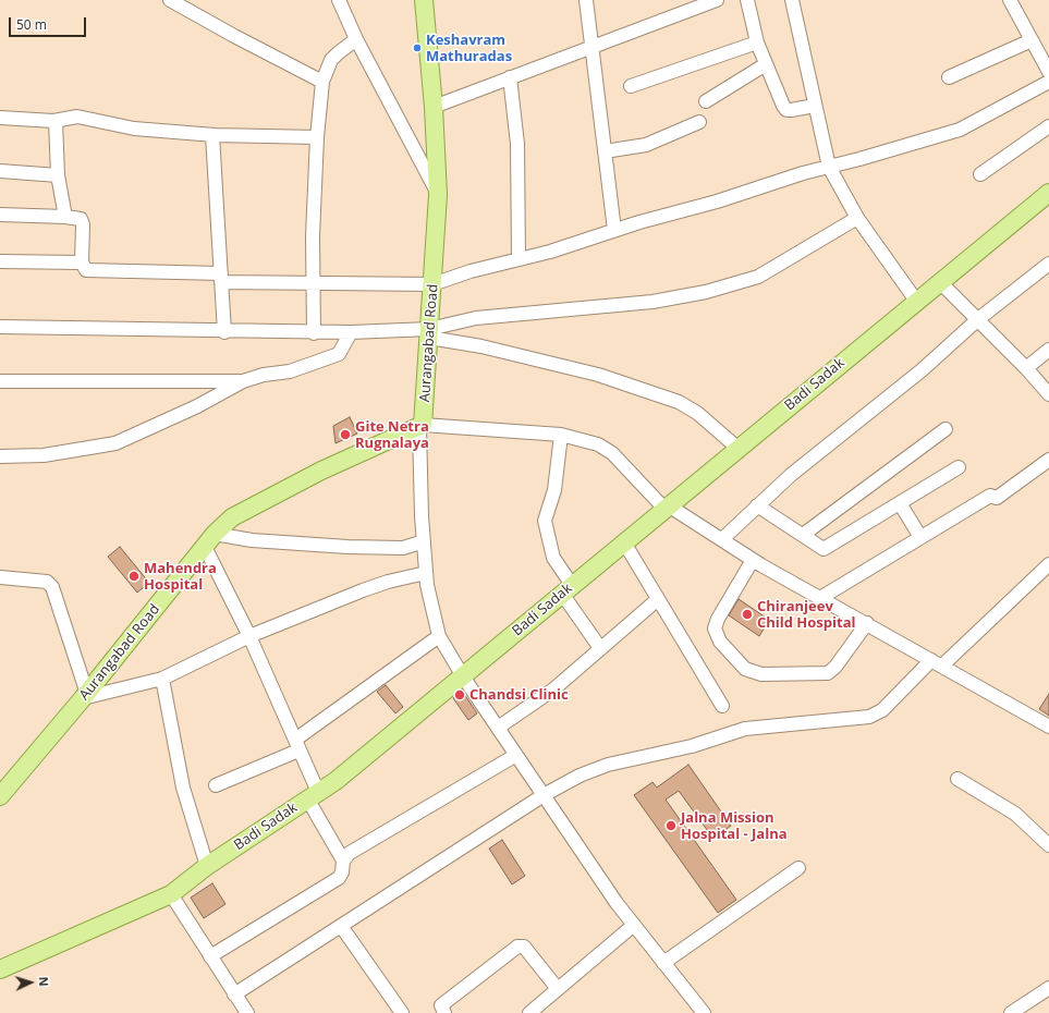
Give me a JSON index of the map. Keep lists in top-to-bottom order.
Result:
{
  "streets": {
    "main road": ["Aurangabad Road", "Badi Sadak"]
  },
  "places": [
    "Keshavram Mathuradas",
    "Gite Netra Rugnalaya",
    "Mahendra Hospital",
    "Chiranjeev Child Hospital",
    "Chandsi Clinic",
    "Jalna Mission Hospital - Jalna"
  ],
  "scale_bar": "50 m",
  "north": "right"
}
